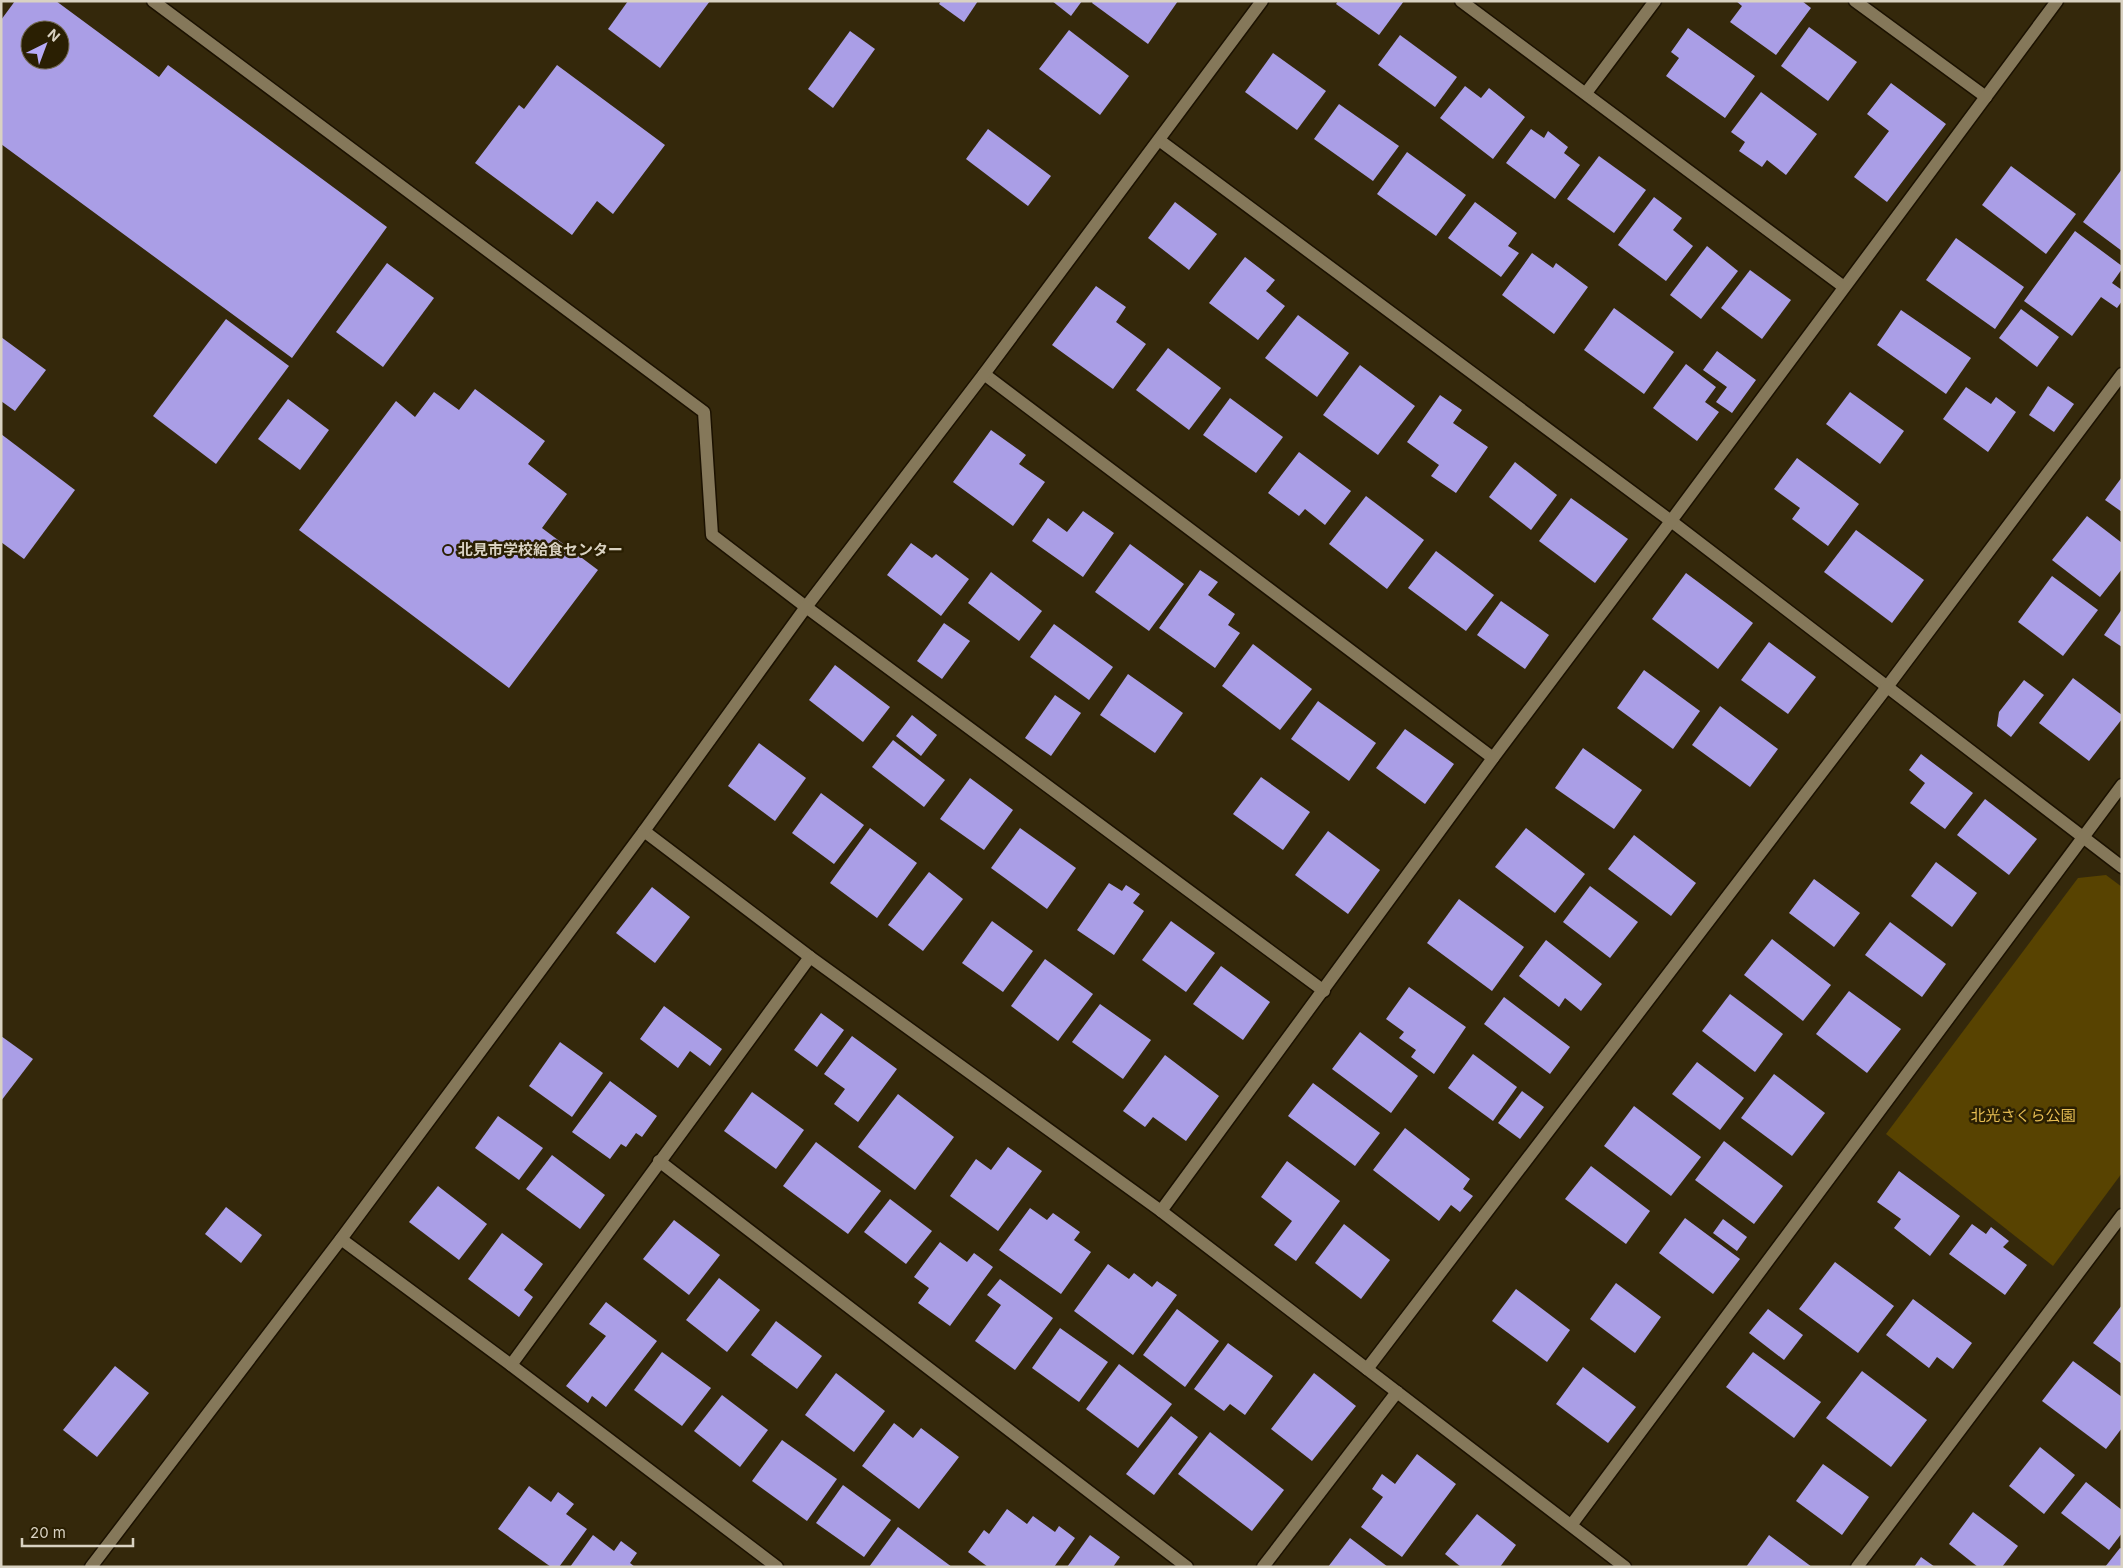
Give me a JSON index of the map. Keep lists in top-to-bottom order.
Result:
{
  "parks": ["北光さくら公園"],
  "places": ["北見市学校給食センター"],
  "scale_bar": "20 m",
  "north": "top right"
}
